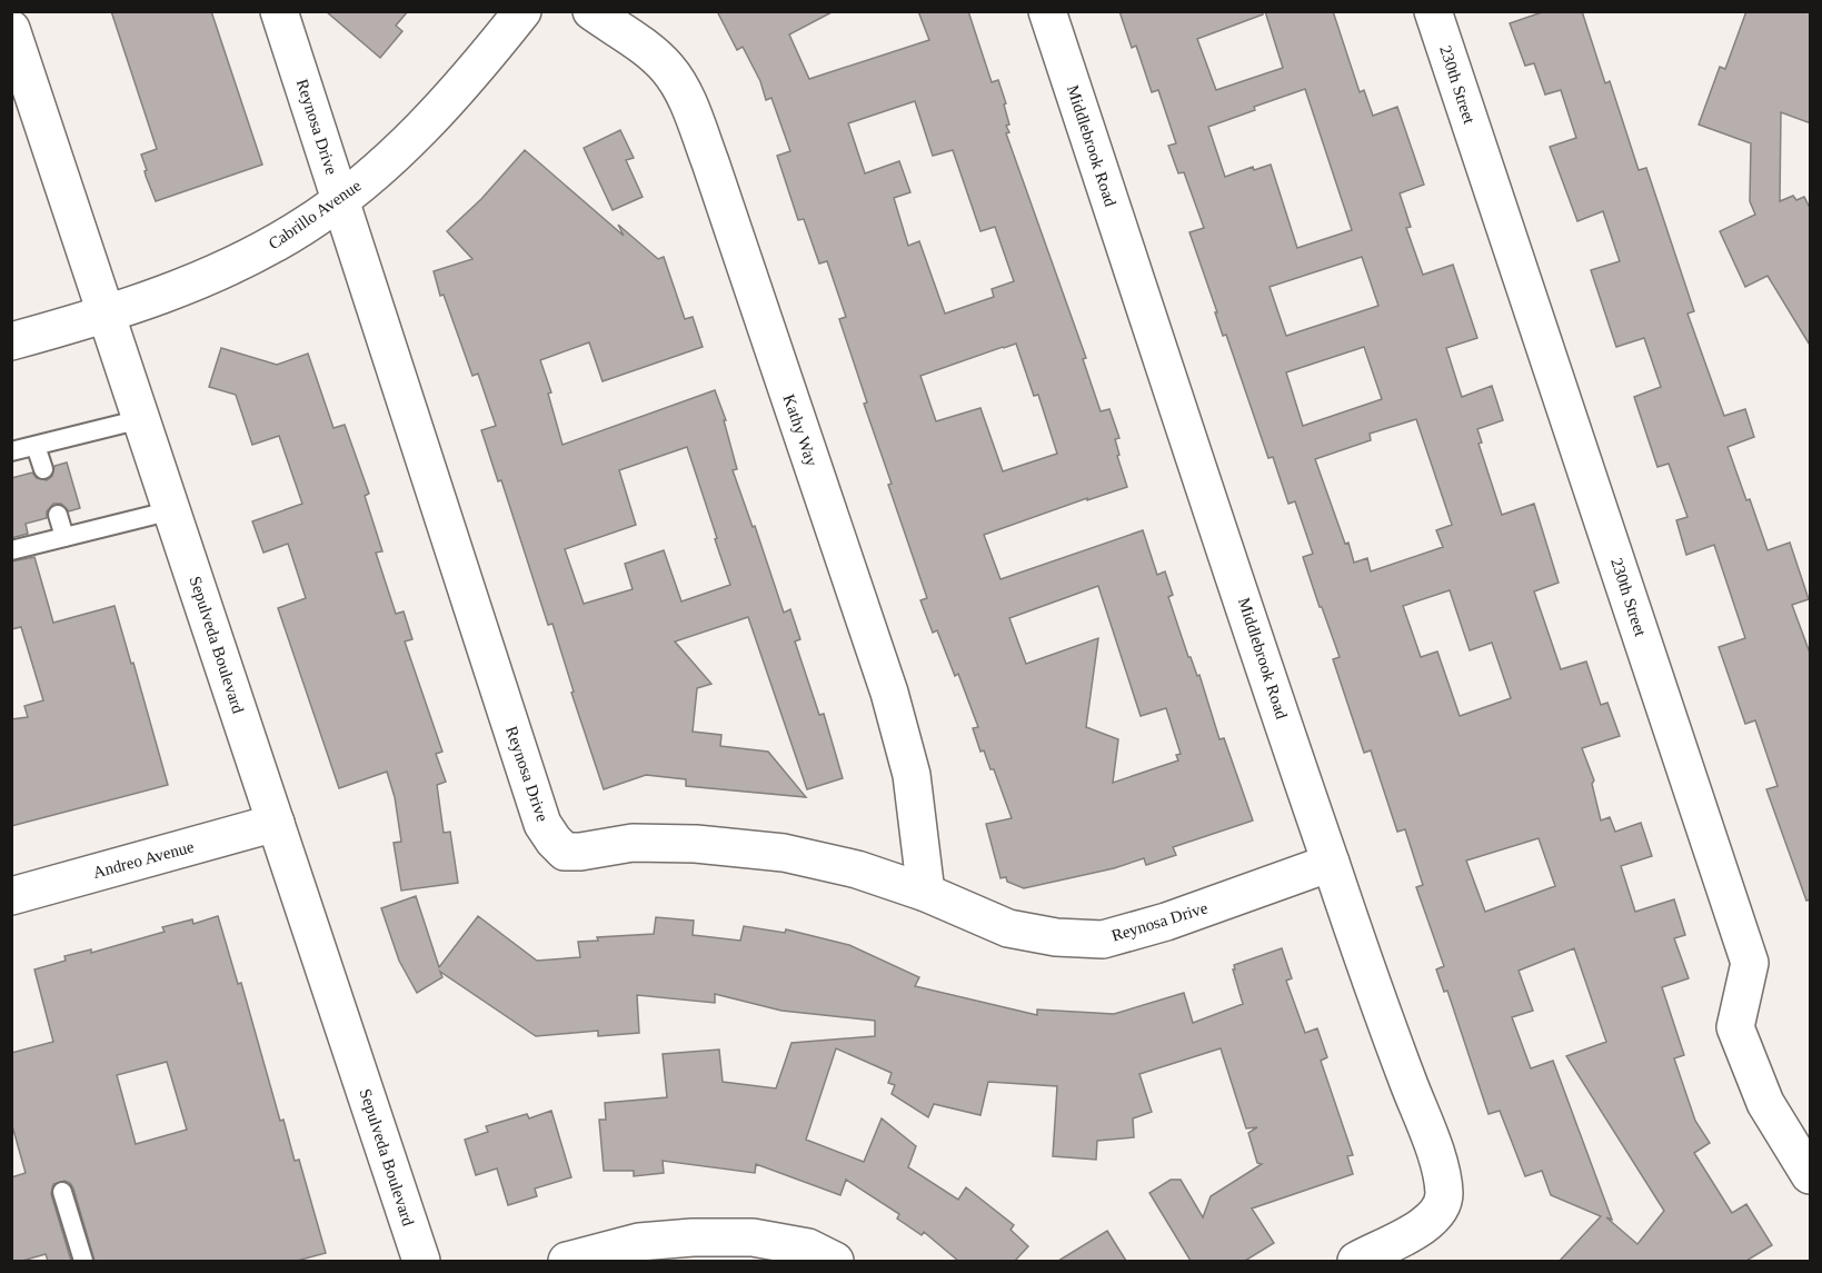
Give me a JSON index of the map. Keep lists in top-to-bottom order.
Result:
{
  "streets": {
    "street": [
      "230th Street",
      "Reynosa Drive",
      "Middlebrook Road",
      "Cabrillo Avenue",
      "Kathy Way",
      "Sepulveda Boulevard",
      "Andreo Avenue"
    ]
  },
  "crossings": [
    ["Reynosa Drive", "Middlebrook Road"],
    ["Reynosa Drive", "Cabrillo Avenue"],
    ["Reynosa Drive", "Kathy Way"],
    ["Cabrillo Avenue", "Sepulveda Boulevard"],
    ["Sepulveda Boulevard", "Andreo Avenue"]
  ]
}
